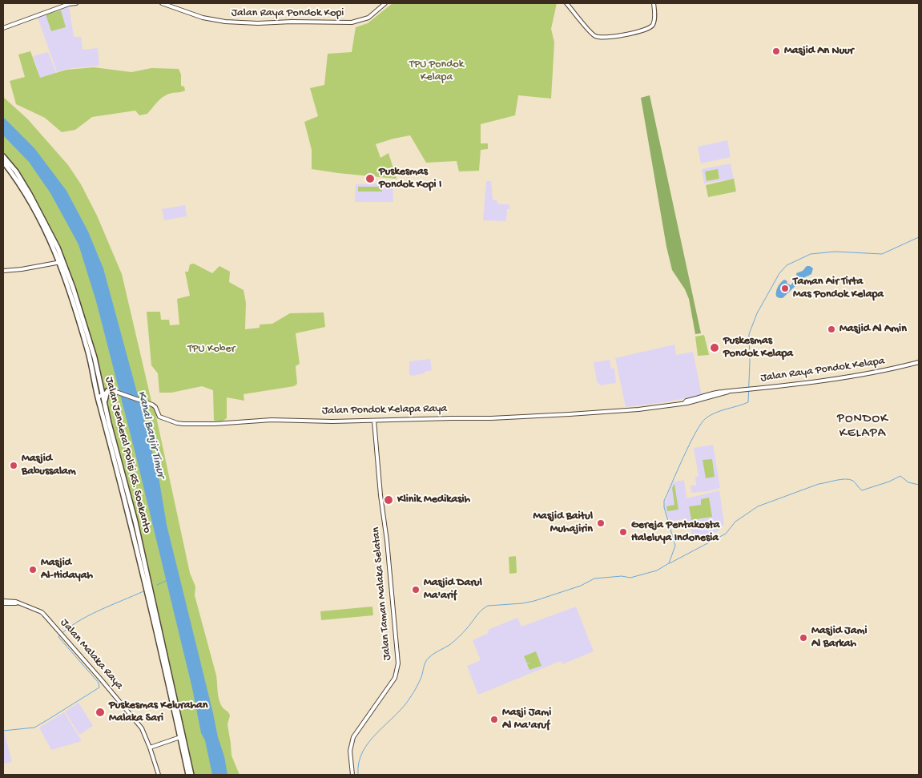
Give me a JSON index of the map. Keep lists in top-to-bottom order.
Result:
{
  "streets": {
    "main road": ["Jalan Jenderal Polisi RS. Soekanto"],
    "street": [
      "Jalan Raya Pondok Kopi",
      "Jalan Raya Pondok Kelapa",
      "Jalan Pondok Kelapa Raya",
      "Jalan Taman Malaka Selatan",
      "Jalan Malaka Raya"
    ]
  },
  "crossings": [
    ["Jalan Raya Pondok Kelapa", "Jalan Pondok Kelapa Raya"],
    ["Jalan Pondok Kelapa Raya", "Jalan Taman Malaka Selatan"]
  ],
  "districts": ["PONDOK KELAPA"],
  "water": ["Kanal Banjir Timur"],
  "parks": ["TPU Pondok Kelapa", "TPU Kober"],
  "places": [
    "Masjid An Nuur",
    "Puskesmas Pondok Kopi I",
    "Taman Air Tirta Mas Pondok Kelapa",
    "Masjid Al Amin",
    "Puskesmas Pondok Kelapa",
    "Masjid Babussalam",
    "Klinik Medikasih",
    "Masjid Baitul Muhajirin",
    "Gereja Pentakosta Haleluya Indonesia",
    "Masjid Al-Hidayah",
    "Masjid Darul Ma'arif",
    "Masjid Jami Al Barkah",
    "Puskesmas Kelurahan Malaka Sari",
    "Masji Jami Al Ma'aruf"
  ]
}
